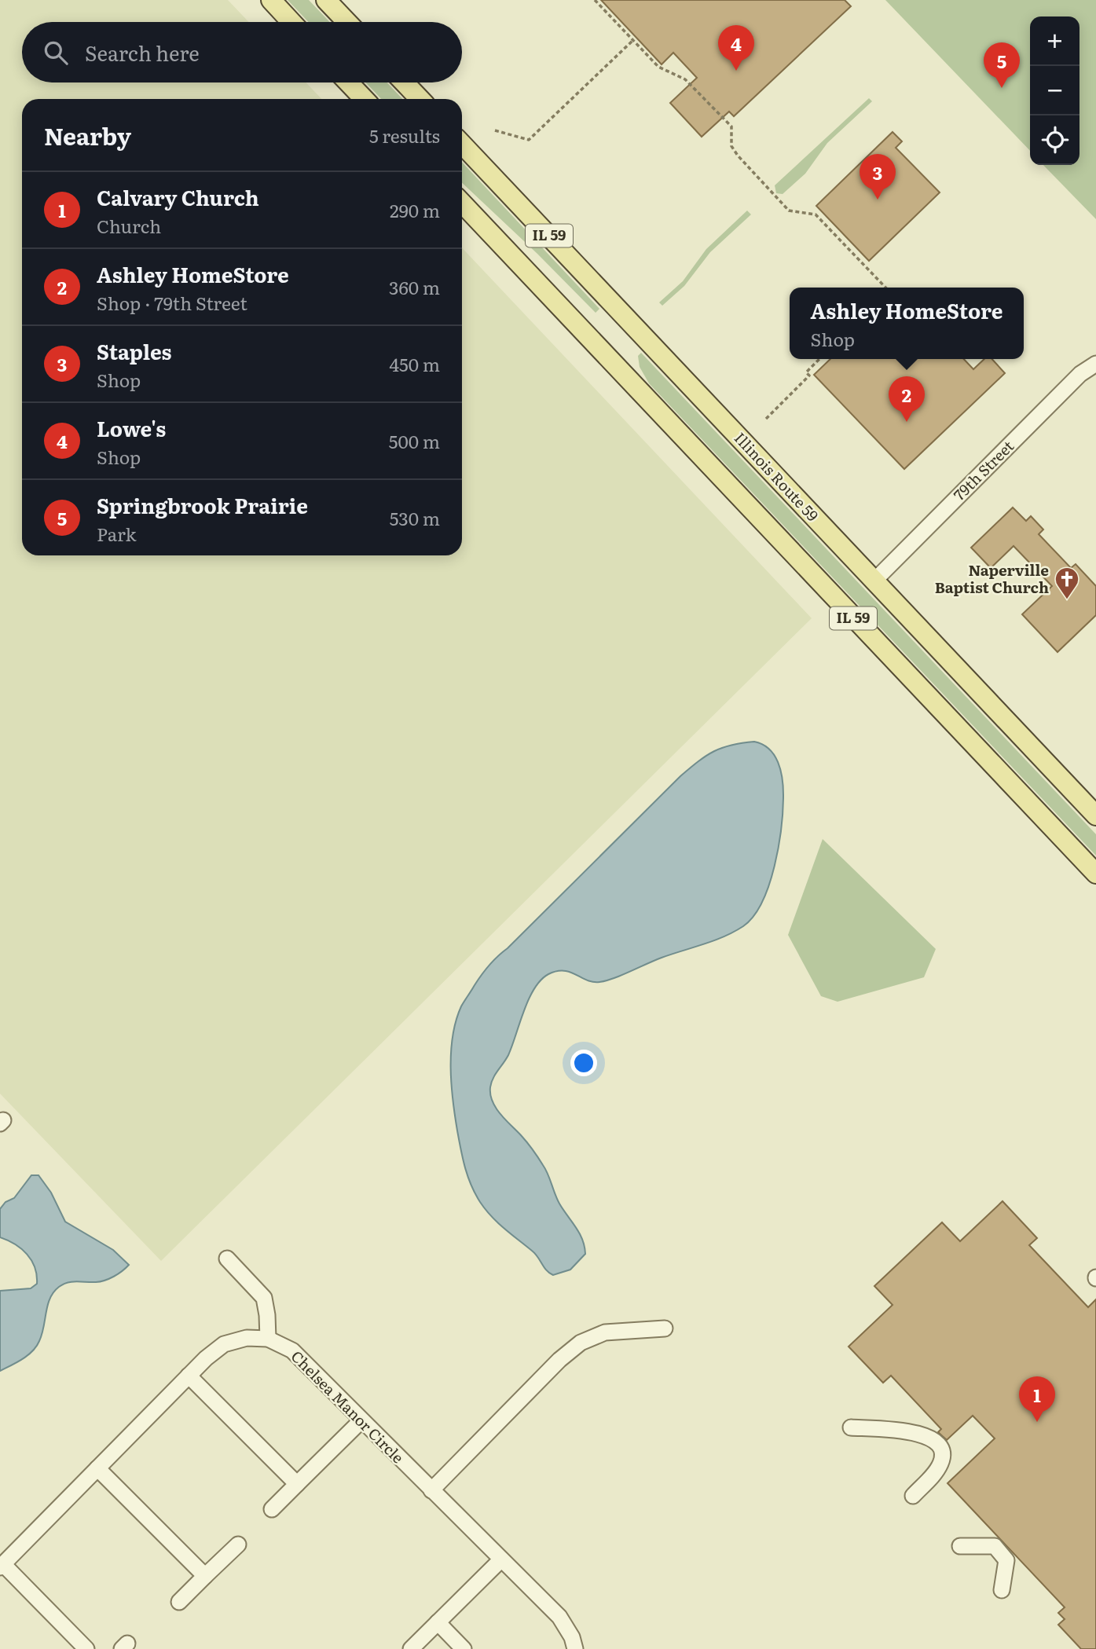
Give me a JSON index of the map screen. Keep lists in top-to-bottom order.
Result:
{
  "streets": {
    "main road": ["IL 59", "Illinois Route 59"],
    "street": ["79th Street", "Chelsea Manor Circle"]
  },
  "crossings": [
    ["79th Street", "Illinois Route 59"]
  ],
  "places": {
    "church": ["Naperville Baptist Church"]
  },
  "page": {
    "map_buttons": ["+", "−"],
    "search": "Search here",
    "pins": [
      "4",
      "5",
      "3",
      "2",
      "1"
    ],
    "heading": ["Nearby", "5 results"],
    "list": [
      {
        "mark": "1",
        "name": "Calvary Church",
        "note": "Church",
        "value": "290 m"
      },
      {
        "mark": "2",
        "name": "Ashley HomeStore",
        "note": "Shop · 79th Street",
        "value": "360 m"
      },
      {
        "mark": "3",
        "name": "Staples",
        "note": "Shop",
        "value": "450 m"
      },
      {
        "mark": "4",
        "name": "Lowe's",
        "note": "Shop",
        "value": "500 m"
      },
      {
        "mark": "5",
        "name": "Springbrook Prairie",
        "note": "Park",
        "value": "530 m"
      }
    ],
    "popup": ["Ashley HomeStore", "Shop"]
  }
}
